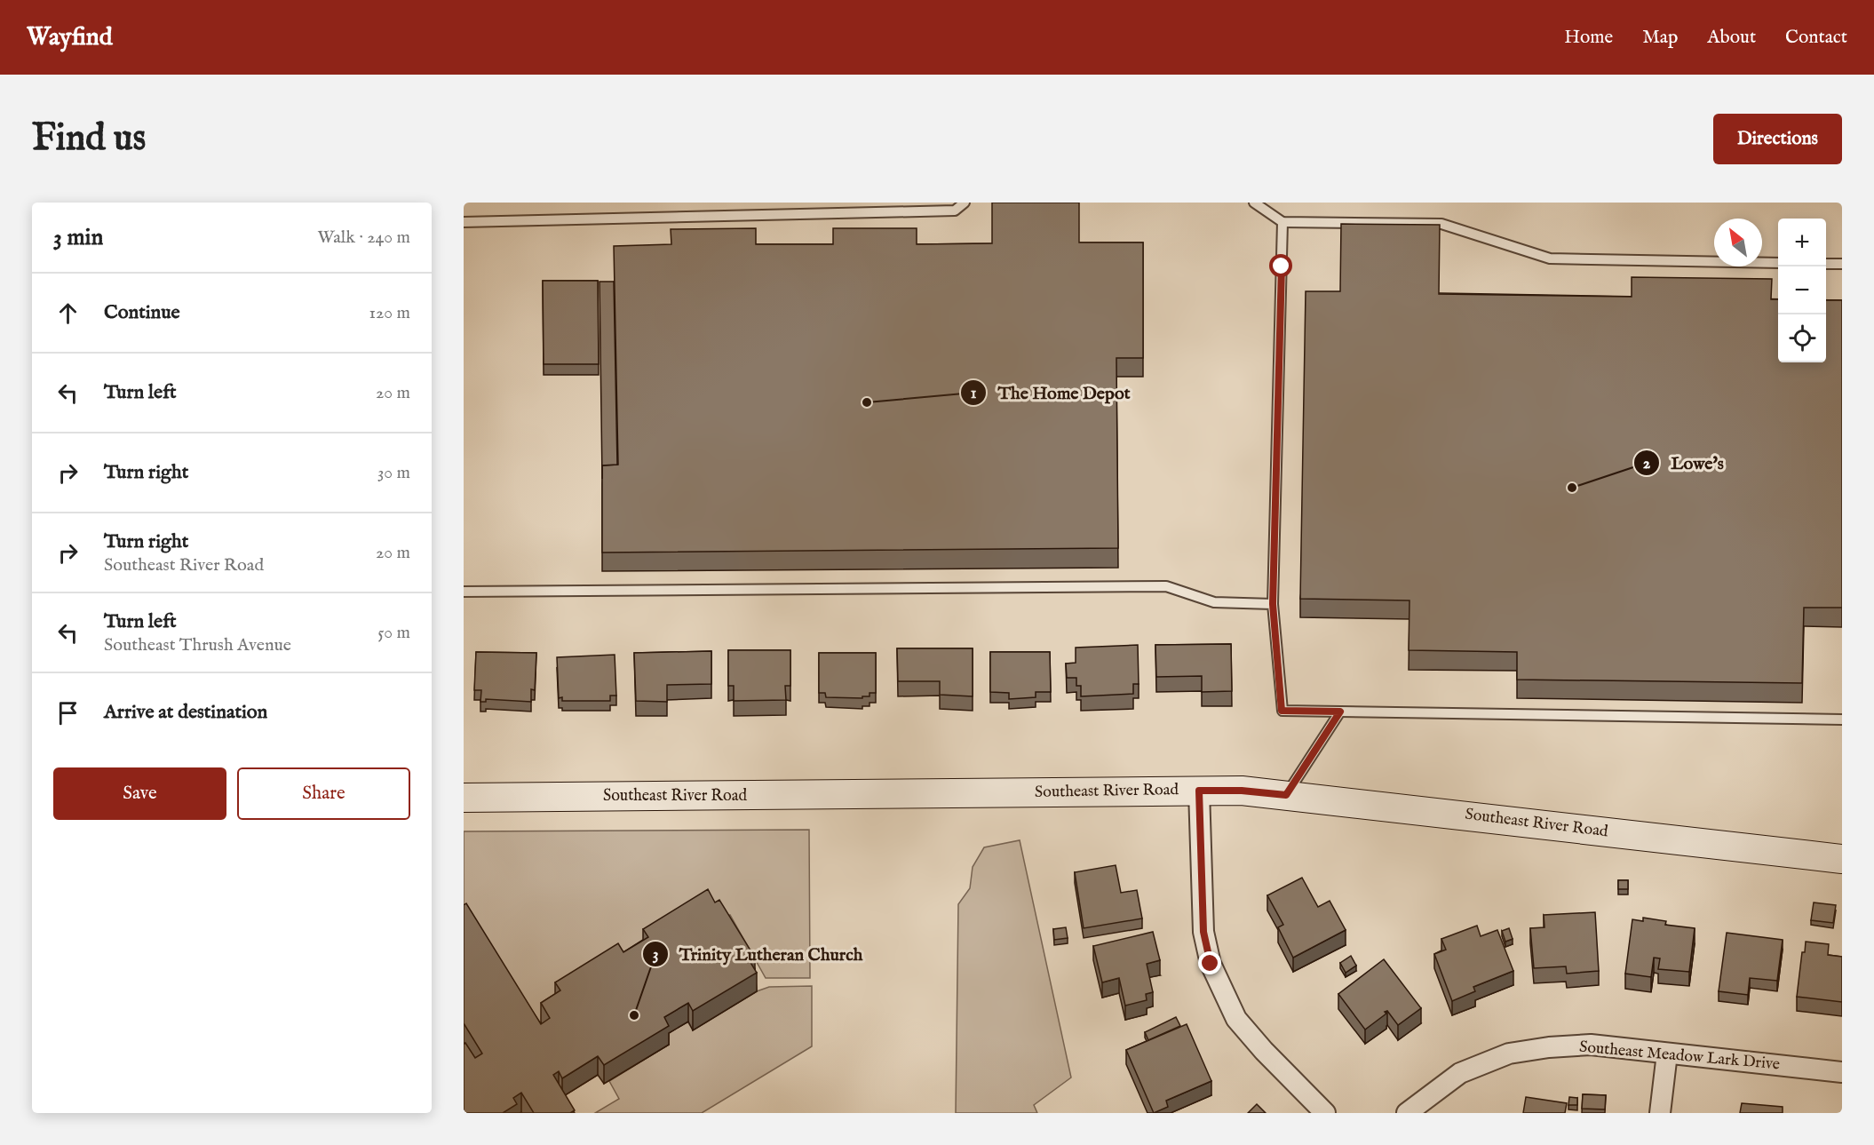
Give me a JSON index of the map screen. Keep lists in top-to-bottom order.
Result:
{
  "streets": {
    "main road": ["Southeast River Road"],
    "street": ["Southeast Meadow Lark Drive"]
  },
  "places": ["The Home Depot", "Lowe's", "Trinity Lutheran Church"],
  "north": "top left",
  "page": {
    "header": "Wayfind",
    "nav": [
      "Home",
      "Map",
      "About",
      "Contact"
    ],
    "buttons": [
      "Directions",
      ["Save", "Share"]
    ],
    "title": "Find us",
    "heading": ["3 min", "Walk · 240 m"],
    "map_buttons": ["+", "−"],
    "list": [
      ["Continue", "120 m"],
      ["Turn left", "20 m"],
      ["Turn right", "30 m"],
      ["Turn right", "Southeast River Road", "20 m"],
      ["Turn left", "Southeast Thrush Avenue", "50 m"],
      "Arrive at destination"
    ]
  }
}
